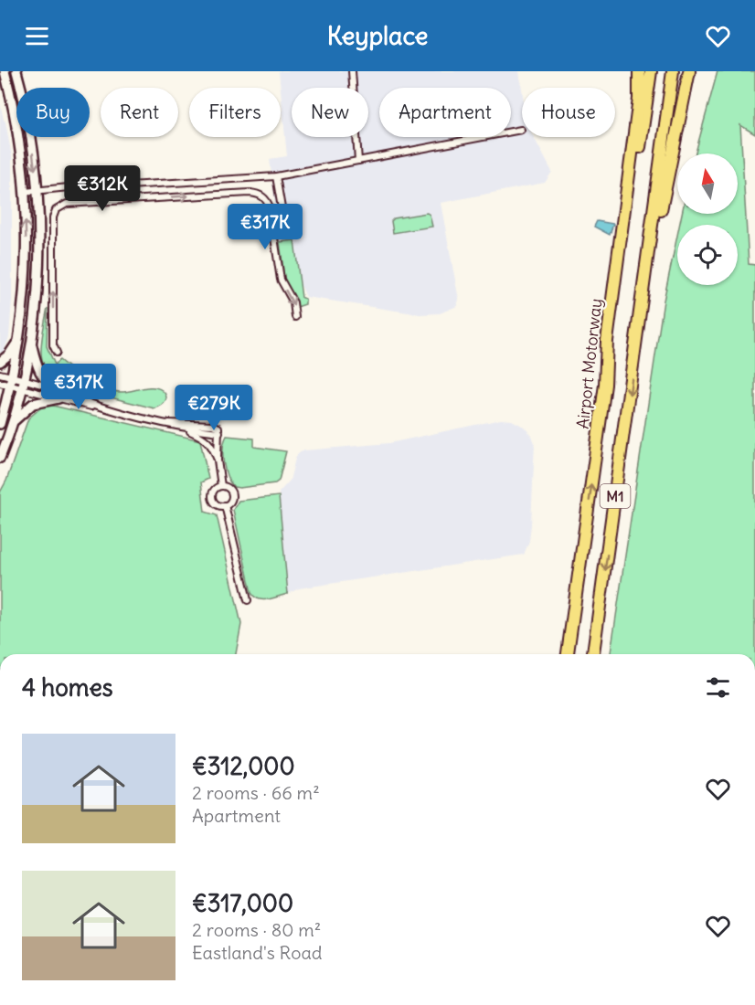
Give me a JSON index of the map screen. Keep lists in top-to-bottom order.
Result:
{
  "streets": {
    "highway": ["Airport Motorway", "M1"]
  },
  "crossings": [
    ["Airport Motorway", "M1"]
  ],
  "north": "top",
  "page": {
    "header": "Keyplace",
    "chip": [
      "Buy",
      "Rent",
      "Filters",
      "New",
      "Apartment",
      "House"
    ],
    "price": [
      "€312K",
      "€317K",
      "€317K",
      "€279K"
    ],
    "heading": "4 homes",
    "list": [
      {
        "name": "€312,000",
        "note": "2 rooms · 66 m² · Apartment"
      },
      {
        "name": "€317,000",
        "note": "2 rooms · 80 m² · Eastland's Road"
      }
    ]
  }
}
